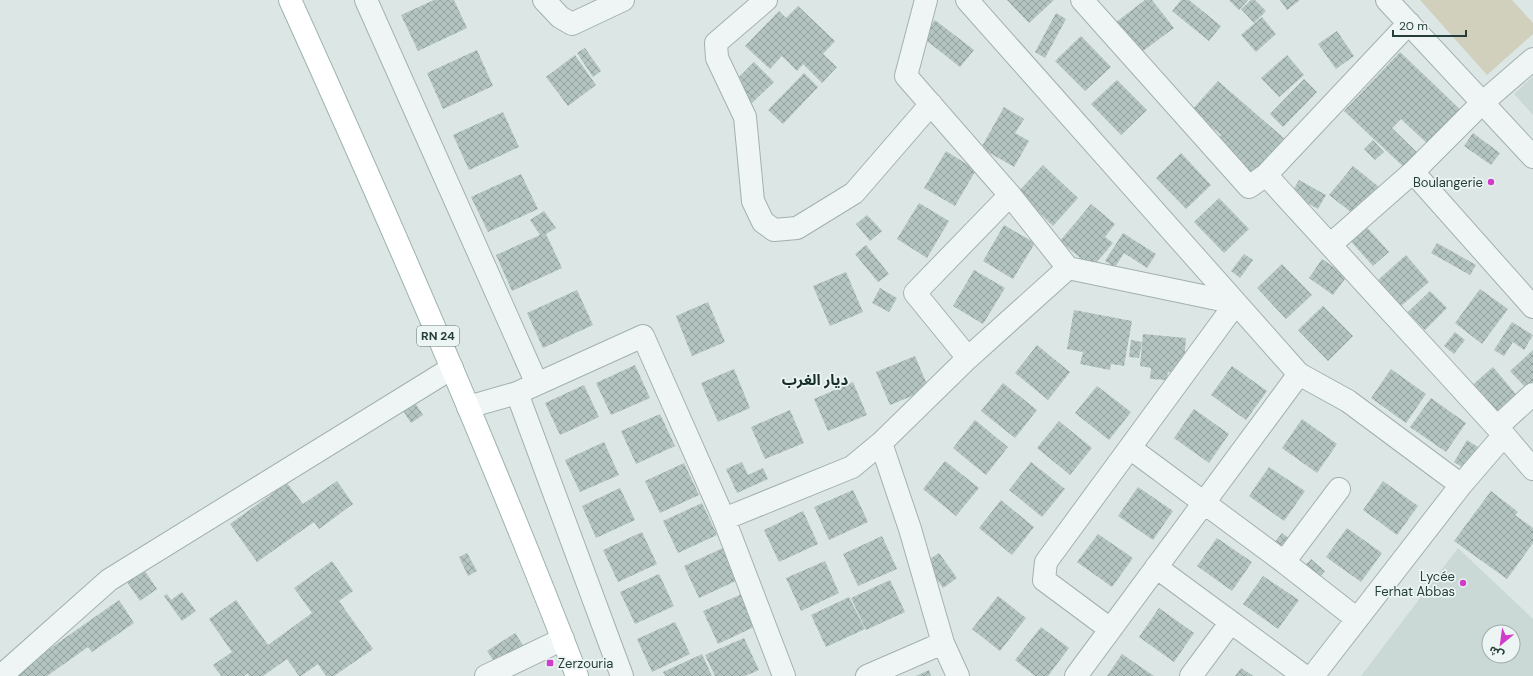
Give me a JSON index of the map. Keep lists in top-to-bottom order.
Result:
{
  "streets": {
    "main road": ["RN 24"]
  },
  "districts": ["ديار الغرب"],
  "places": {
    "other": ["Boulangerie", "Lycée Ferhat Abbas"],
    "transit": ["Zerzouria"]
  },
  "scale_bar": "20 m",
  "north": "bottom left"
}
